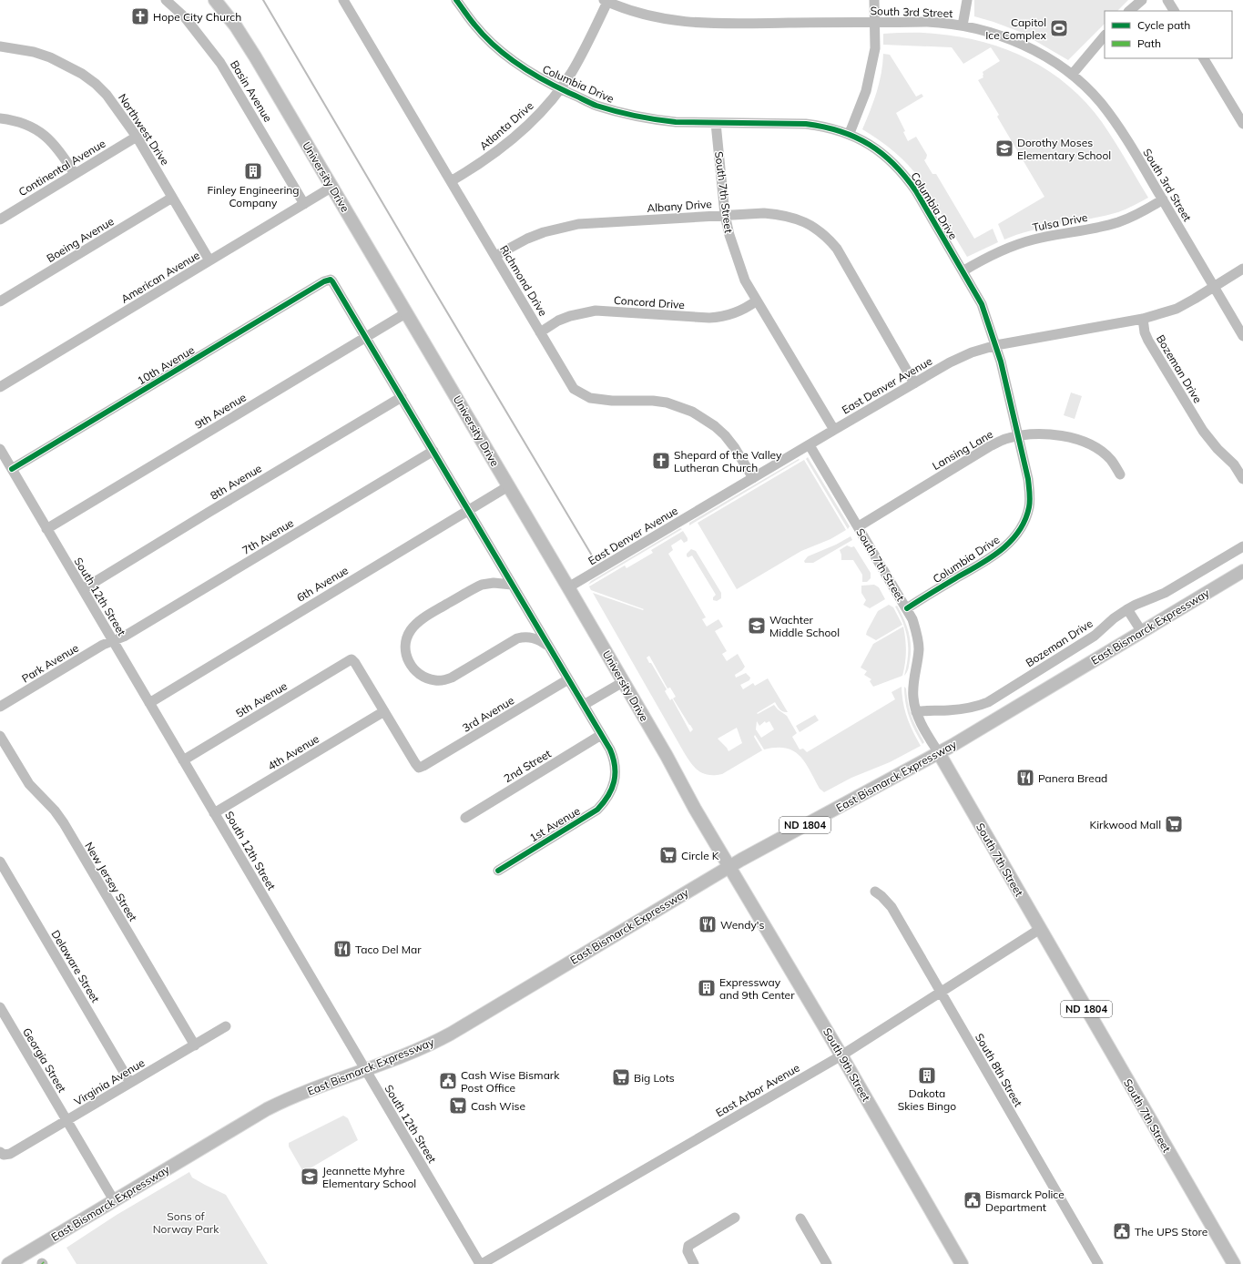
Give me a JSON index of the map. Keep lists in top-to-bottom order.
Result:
{
  "streets": {
    "main road": [
      "University Drive",
      "South 7th Street",
      "East Bismarck Expressway",
      "ND 1804",
      "South 9th Street"
    ],
    "street": [
      "South 3rd Street",
      "Columbia Drive",
      "Basin Avenue",
      "Atlanta Drive",
      "Northwest Drive",
      "Continental Avenue",
      "Albany Drive",
      "Tulsa Drive",
      "Boeing Avenue",
      "American Avenue",
      "Richmond Drive",
      "Concord Drive",
      "10th Avenue",
      "Bozeman Drive",
      "East Denver Avenue",
      "9th Avenue",
      "Lansing Lane",
      "8th Avenue",
      "7th Avenue",
      "6th Avenue",
      "South 12th Street",
      "Park Avenue",
      "5th Avenue",
      "3rd Avenue",
      "4th Avenue",
      "2nd Street",
      "1st Avenue",
      "New Jersey Street",
      "Delaware Street",
      "Georgia Street",
      "South 8th Street",
      "Virginia Avenue",
      "East Arbor Avenue"
    ]
  },
  "crossings": [
    ["South 3rd Street", "Atlanta Drive"],
    ["South 3rd Street", "Tulsa Drive"],
    ["South 3rd Street", "East Denver Avenue"],
    ["Columbia Drive", "Atlanta Drive"],
    ["Columbia Drive", "South 7th Street"],
    ["Columbia Drive", "Tulsa Drive"],
    ["Columbia Drive", "East Denver Avenue"],
    ["Columbia Drive", "Lansing Lane"],
    ["Basin Avenue", "American Avenue"],
    ["Atlanta Drive", "Richmond Drive"],
    ["Northwest Drive", "Continental Avenue"],
    ["Northwest Drive", "Boeing Avenue"],
    ["Northwest Drive", "American Avenue"],
    ["University Drive", "American Avenue"],
    ["University Drive", "East Denver Avenue"],
    ["University Drive", "9th Avenue"],
    ["University Drive", "6th Avenue"],
    ["University Drive", "East Bismarck Expressway"],
    ["University Drive", "South 9th Street"],
    ["South 7th Street", "Albany Drive"],
    ["South 7th Street", "Concord Drive"],
    ["South 7th Street", "Bozeman Drive"],
    ["South 7th Street", "East Denver Avenue"],
    ["South 7th Street", "Lansing Lane"],
    ["South 7th Street", "East Bismarck Expressway"],
    ["South 7th Street", "East Arbor Avenue"],
    ["Albany Drive", "Richmond Drive"],
    ["Albany Drive", "East Denver Avenue"],
    ["Richmond Drive", "Concord Drive"],
    ["Richmond Drive", "East Denver Avenue"],
    ["10th Avenue", "9th Avenue"],
    ["10th Avenue", "South 12th Street"],
    ["Bozeman Drive", "East Denver Avenue"],
    ["9th Avenue", "South 12th Street"],
    ["8th Avenue", "South 12th Street"],
    ["7th Avenue", "South 12th Street"],
    ["7th Avenue", "Park Avenue"],
    ["6th Avenue", "South 12th Street"],
    ["South 12th Street", "East Bismarck Expressway"],
    ["South 12th Street", "Park Avenue"],
    ["South 12th Street", "5th Avenue"],
    ["South 12th Street", "4th Avenue"],
    ["South 12th Street", "East Arbor Avenue"],
    ["East Bismarck Expressway", "Georgia Street"],
    ["East Bismarck Expressway", "South 9th Street"],
    ["5th Avenue", "3rd Avenue"],
    ["5th Avenue", "4th Avenue"],
    ["3rd Avenue", "4th Avenue"],
    ["2nd Street", "1st Avenue"],
    ["New Jersey Street", "Virginia Avenue"],
    ["Delaware Street", "Virginia Avenue"],
    ["Georgia Street", "Virginia Avenue"],
    ["South 9th Street", "East Arbor Avenue"],
    ["South 8th Street", "East Arbor Avenue"]
  ],
  "parks": ["Sons of Norway Park"],
  "places": {
    "church": ["Hope City Church", "Shepard of the Valley Lutheran Church"],
    "sports": ["Capitol Ice Complex"],
    "school or university": ["Dorothy Moses Elementary School", "Wachter Middle School", "Jeannette Myhre Elementary School"],
    "building": ["Finley Engineering Company", "Expressway and 9th Center", "Dakota Skies Bingo"],
    "restaurant": ["Panera Bread", "Wendy's", "Taco Del Mar"],
    "supermarket": [
      "Kirkwood Mall",
      "Circle K",
      "Big Lots",
      "Cash Wise"
    ],
    "public building": ["Cash Wise Bismark Post Office", "Bismarck Police Department", "The UPS Store"]
  },
  "legend": ["Cycle path", "Path"]
}
